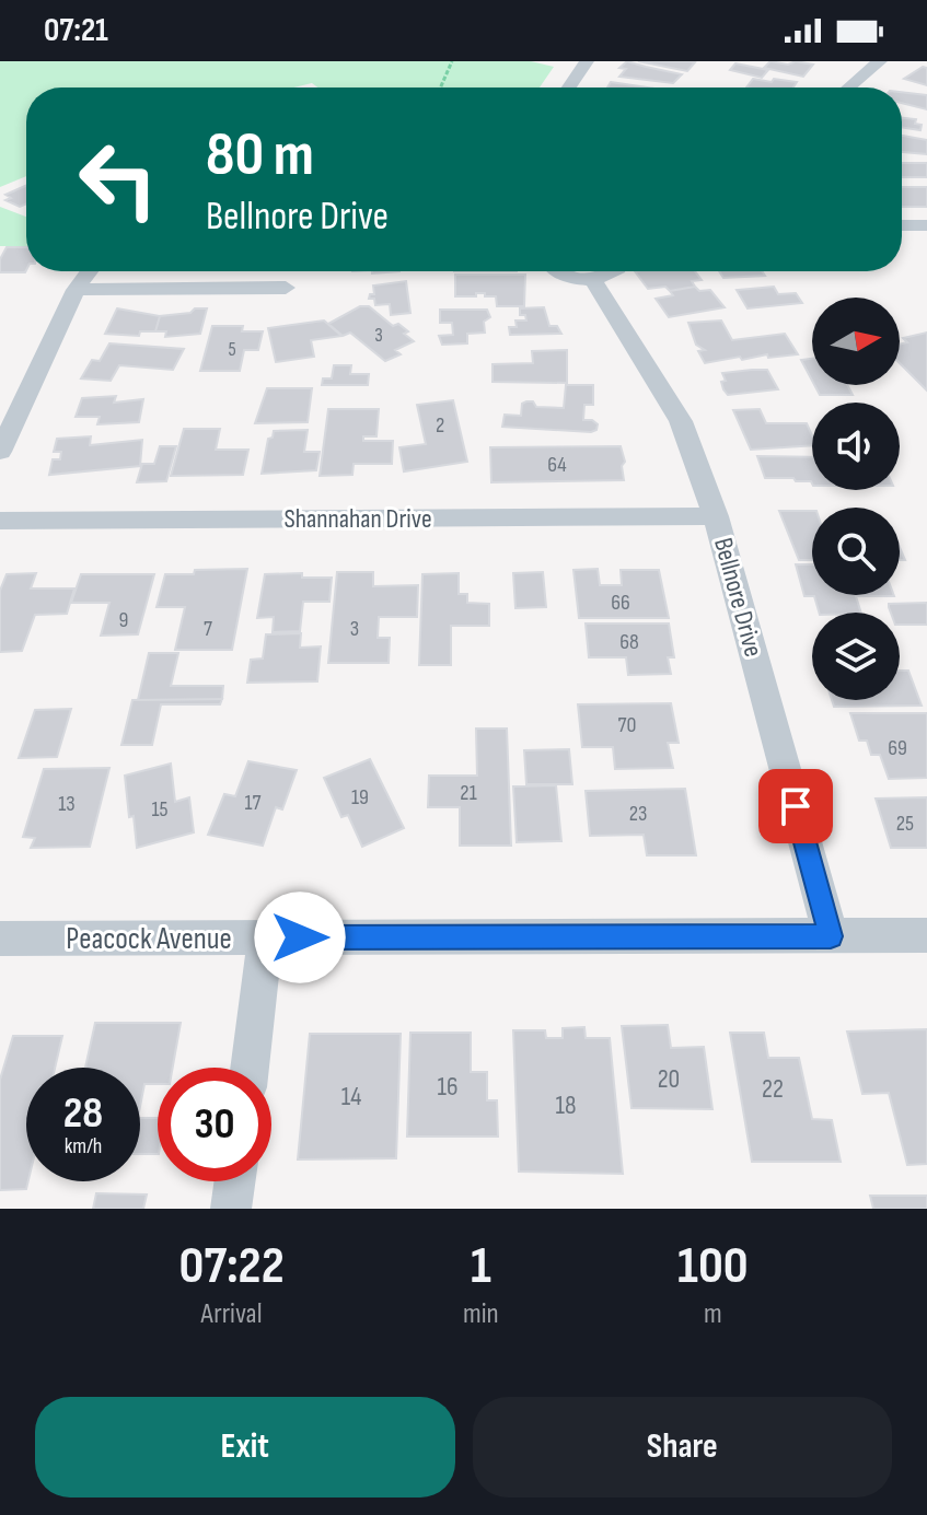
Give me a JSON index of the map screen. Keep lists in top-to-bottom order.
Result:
{
  "streets": {
    "street": ["Shannahan Drive", "Bellnore Drive", "Peacock Avenue"]
  },
  "crossings": [
    ["Shannahan Drive", "Bellnore Drive"],
    ["Bellnore Drive", "Peacock Avenue"]
  ],
  "house_numbers": [
    "3",
    "5",
    "2",
    "64",
    "66",
    "9",
    "7",
    "3",
    "68",
    "70",
    "69",
    "21",
    "19",
    "17",
    "13",
    "15",
    "23",
    "25",
    "20",
    "16",
    "22",
    "14",
    "18"
  ],
  "north": "right",
  "page": {
    "status": "07:21",
    "turn": ["80 m", "Bellnore Drive"],
    "speed": "28 km/h",
    "limit": "30",
    "eta": [
      "07:22",
      "Arrival",
      "1",
      "min",
      "100",
      "m"
    ],
    "buttons": ["Exit", "Share"]
  }
}
